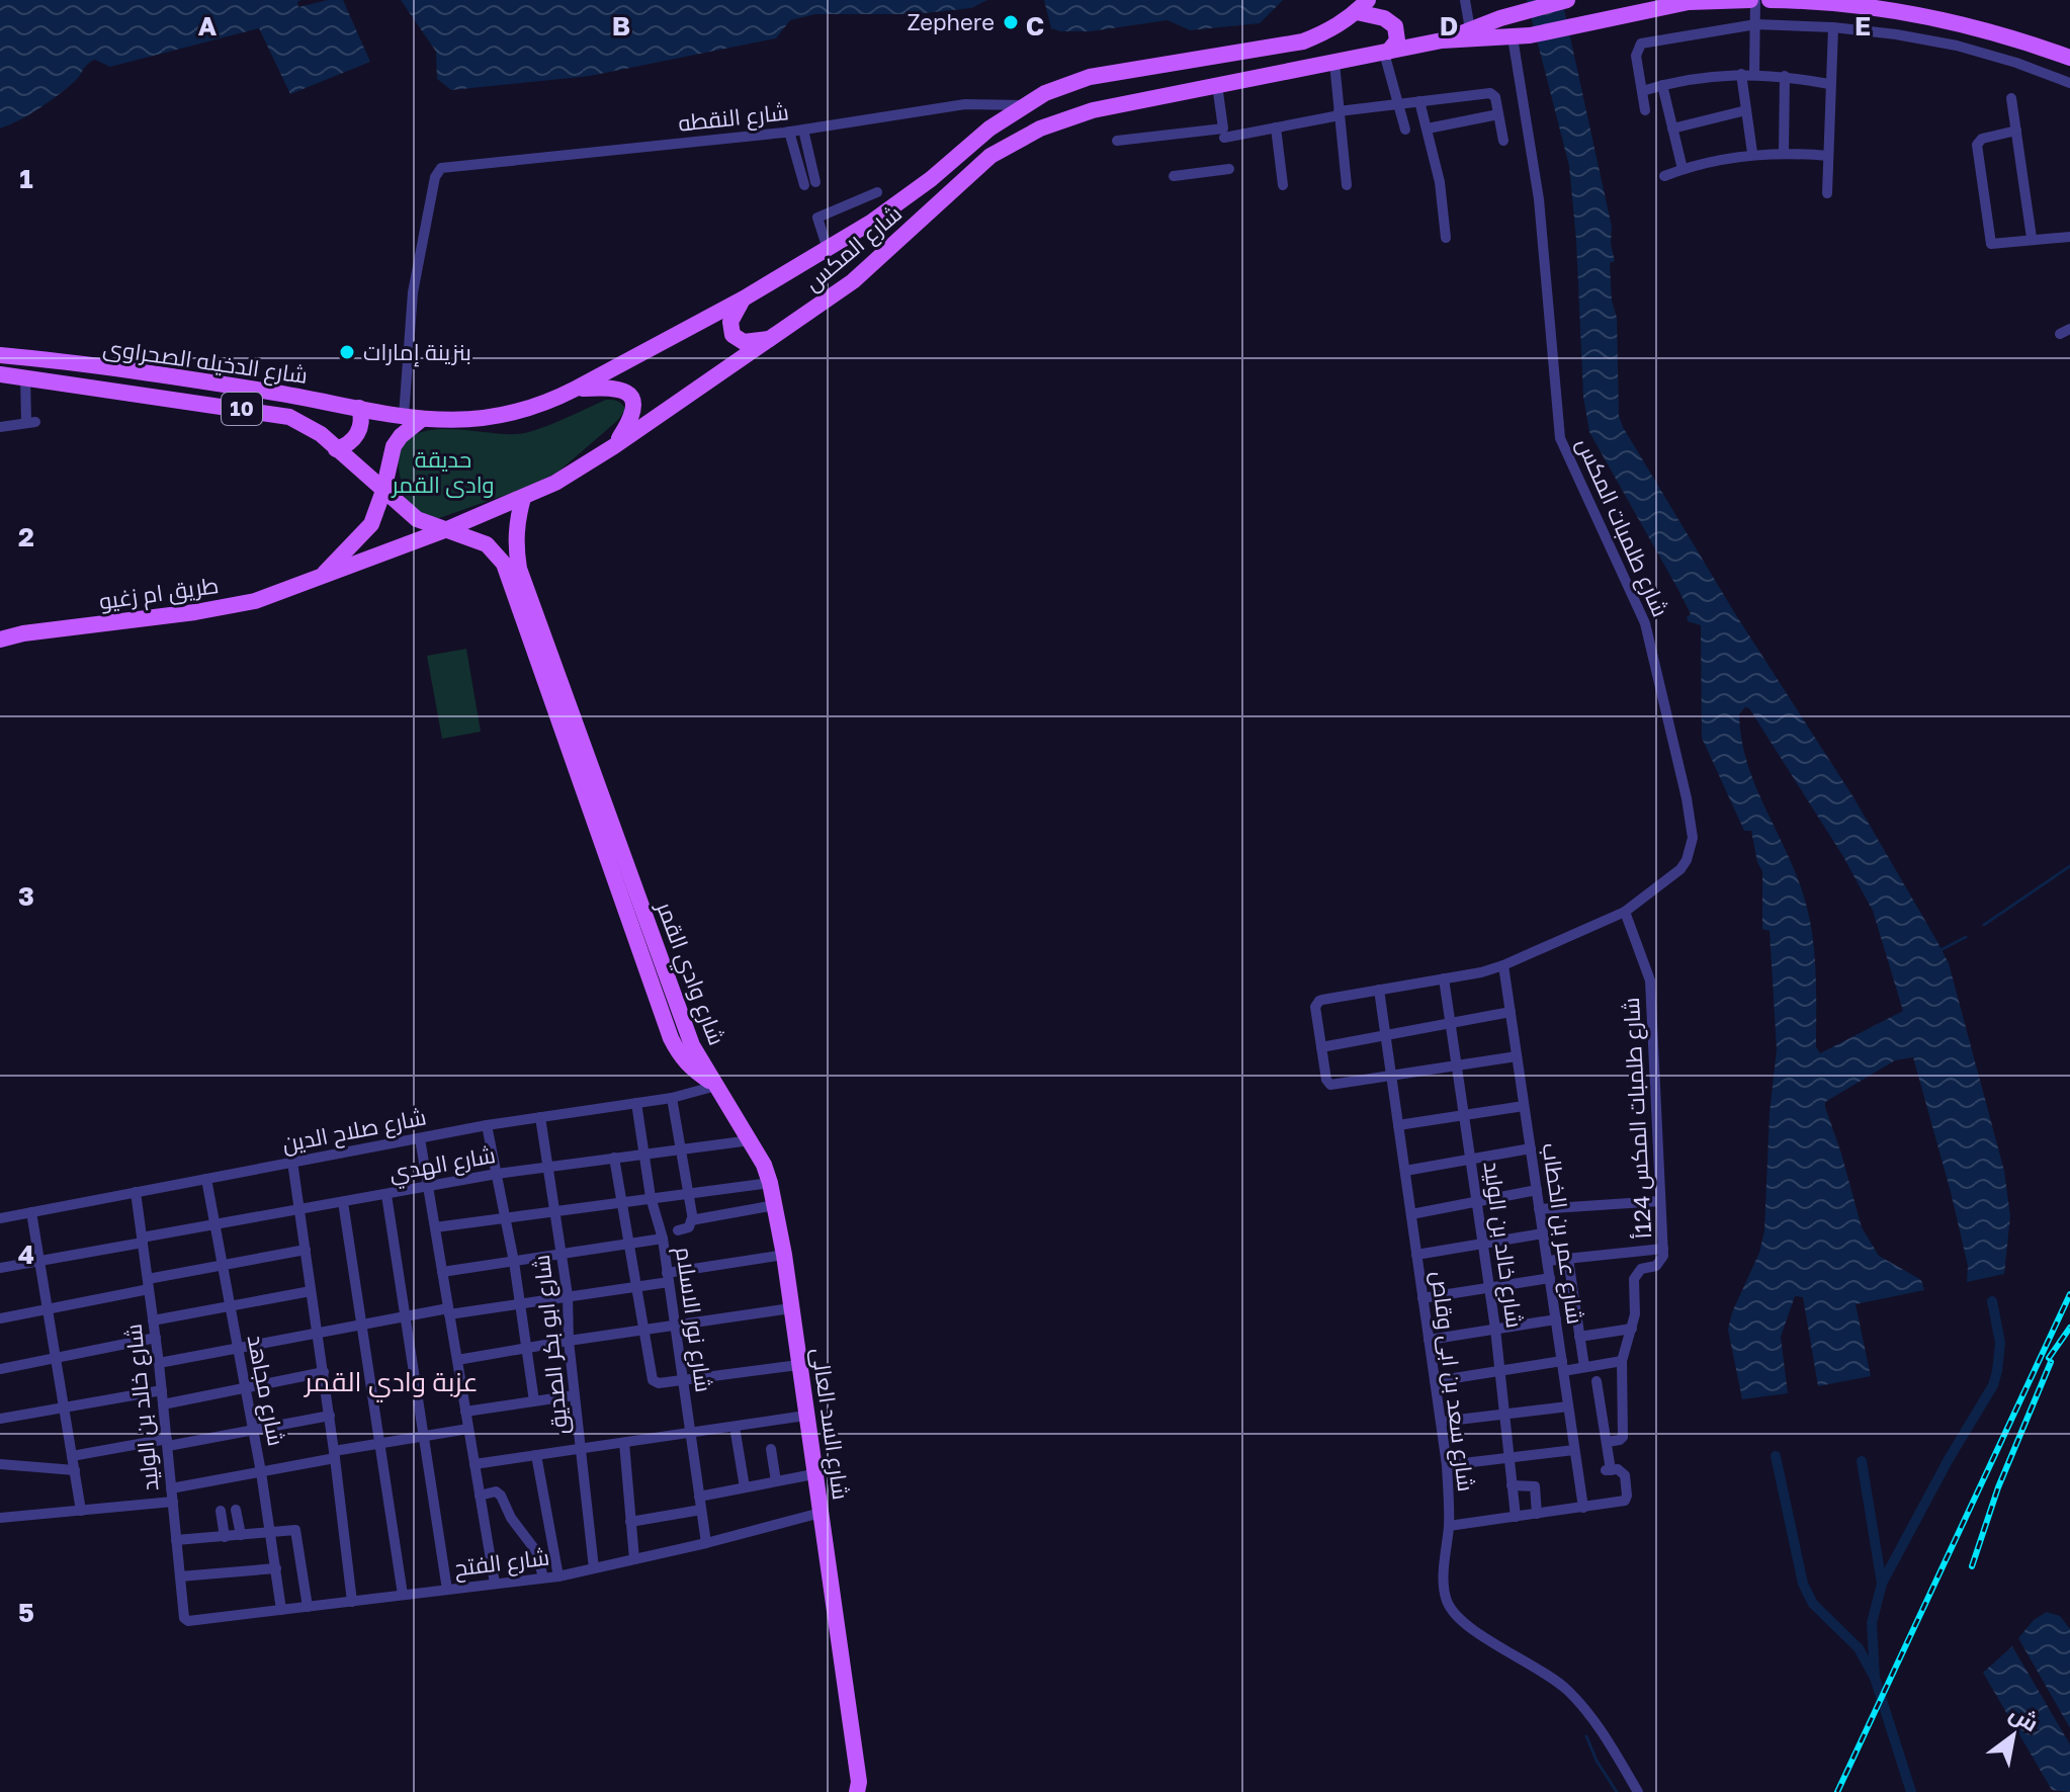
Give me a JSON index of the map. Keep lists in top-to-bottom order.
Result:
{
  "streets": {
    "main road": [
      "شارع المكس",
      "شارع الدخيله الصحراوى",
      "10",
      "طريق ام زغيو",
      "شارع وادي القمر",
      "شارع السد العالى"
    ],
    "street": [
      "شارع النقطه",
      "شارع طلمبات المكس",
      "شارع طلمبات المكس 124أ",
      "شارع صلاح الدين",
      "شارع الهدي",
      "شارع عمر بن الخطاب",
      "شارع خالد بن الوليد",
      "شارع نور الاسلام",
      "شارع ابو بكر الصديق",
      "شارع سعد بن ابى وقاص",
      "شارع مجاهد",
      "شارع الفتح"
    ]
  },
  "crossings": [
    ["شارع النقطه", "شارع المكس"],
    ["شارع النقطه", "شارع الدخيله الصحراوى"],
    ["شارع المكس", "شارع الدخيله الصحراوى"],
    ["شارع المكس", "شارع طلمبات المكس"],
    ["شارع المكس", "طريق ام زغيو"],
    ["شارع المكس", "شارع وادي القمر"],
    ["شارع الدخيله الصحراوى", "شارع وادي القمر"],
    ["شارع طلمبات المكس", "شارع طلمبات المكس 124أ"],
    ["شارع وادي القمر", "شارع صلاح الدين"],
    ["شارع وادي القمر", "شارع السد العالى"],
    ["شارع صلاح الدين", "شارع خالد بن الوليد"],
    ["شارع صلاح الدين", "شارع نور الاسلام"],
    ["شارع صلاح الدين", "شارع ابو بكر الصديق"],
    ["شارع صلاح الدين", "شارع مجاهد"],
    ["شارع صلاح الدين", "شارع السد العالى"],
    ["شارع الهدي", "شارع خالد بن الوليد"],
    ["شارع الهدي", "شارع نور الاسلام"],
    ["شارع الهدي", "شارع ابو بكر الصديق"],
    ["شارع الهدي", "شارع مجاهد"],
    ["شارع الهدي", "شارع السد العالى"],
    ["شارع خالد بن الوليد", "شارع الفتح"],
    ["شارع نور الاسلام", "شارع الفتح"],
    ["شارع ابو بكر الصديق", "شارع الفتح"],
    ["شارع مجاهد", "شارع الفتح"],
    ["شارع السد العالى", "شارع الفتح"]
  ],
  "districts": ["عزبة وادي القمر"],
  "parks": ["حديقة وادى القمر"],
  "places": ["Zephere", "بنزينة إمارات"],
  "north": "top right",
  "grid": {
    "columns": [
      "A",
      "B",
      "C",
      "D",
      "E"
    ],
    "rows": [
      "1",
      "2",
      "3",
      "4",
      "5"
    ]
  }
}
